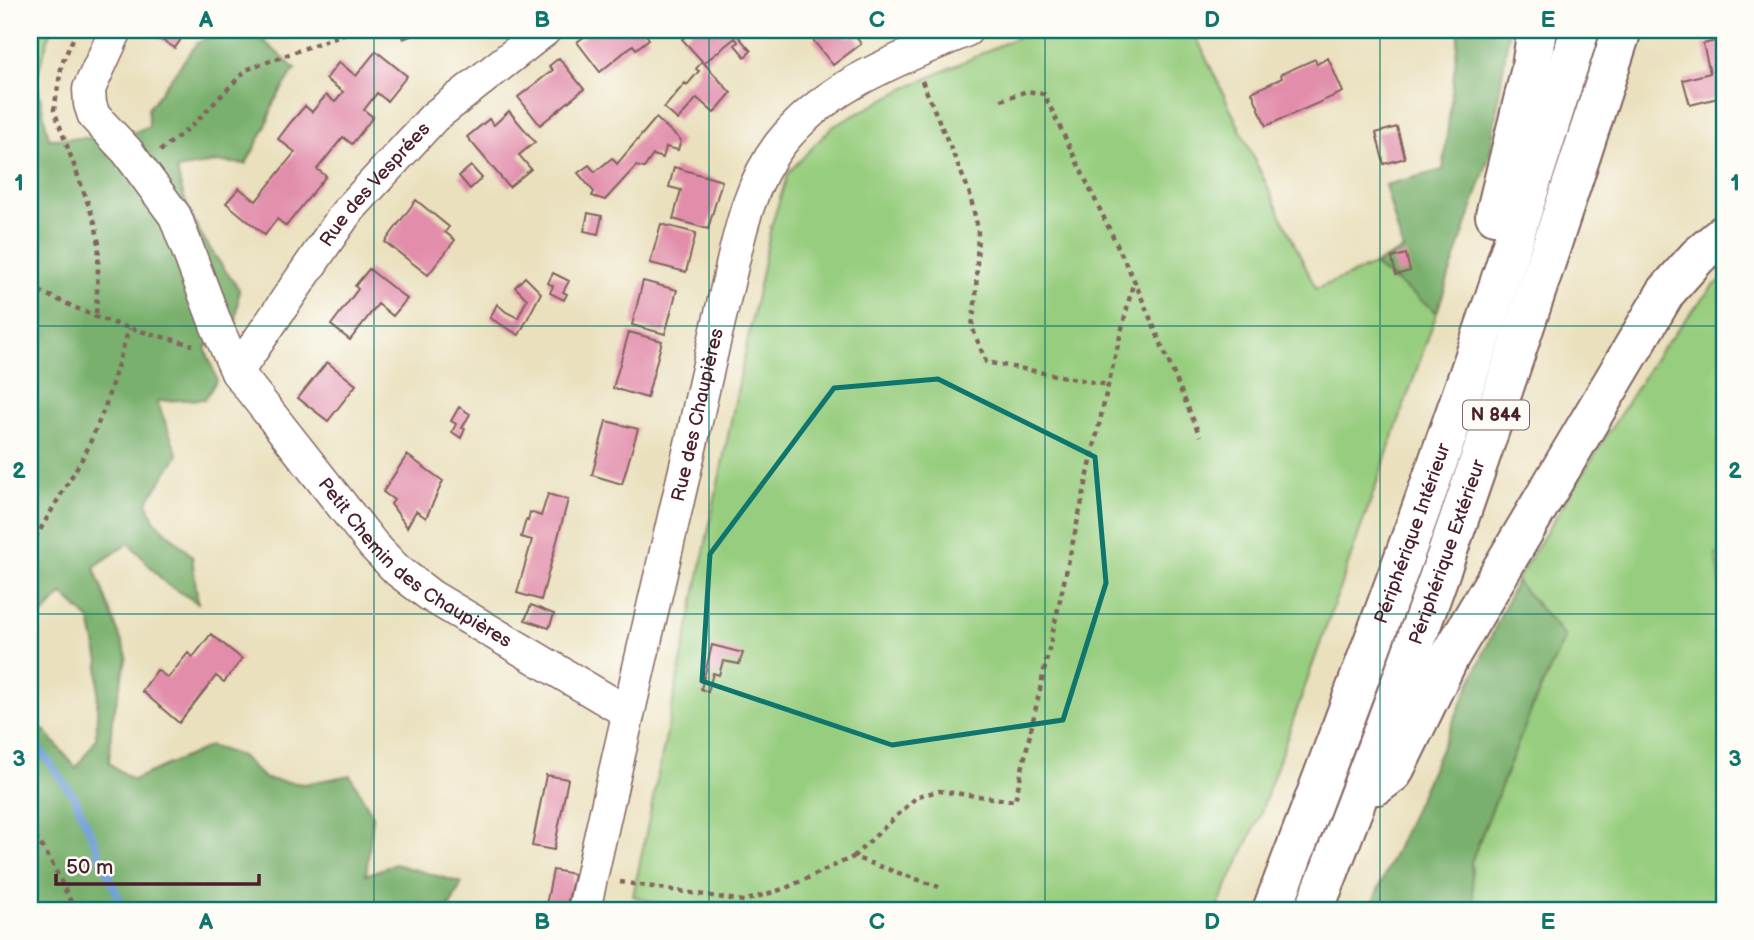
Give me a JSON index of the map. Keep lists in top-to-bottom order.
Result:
{
  "streets": {
    "highway": ["N 844", "Périphérique Intérieur", "Périphérique Extérieur"],
    "street": ["Rue des Vesprées", "Rue des Chaupières", "Petit Chemin des Chaupières"]
  },
  "crossings": [
    ["Rue des Vesprées", "Petit Chemin des Chaupières"],
    ["Rue des Chaupières", "Petit Chemin des Chaupières"]
  ],
  "scale_bar": "50 m",
  "grid": {
    "columns": [
      "A",
      "B",
      "C",
      "D",
      "E"
    ],
    "rows": ["1", "2", "3"]
  }
}
